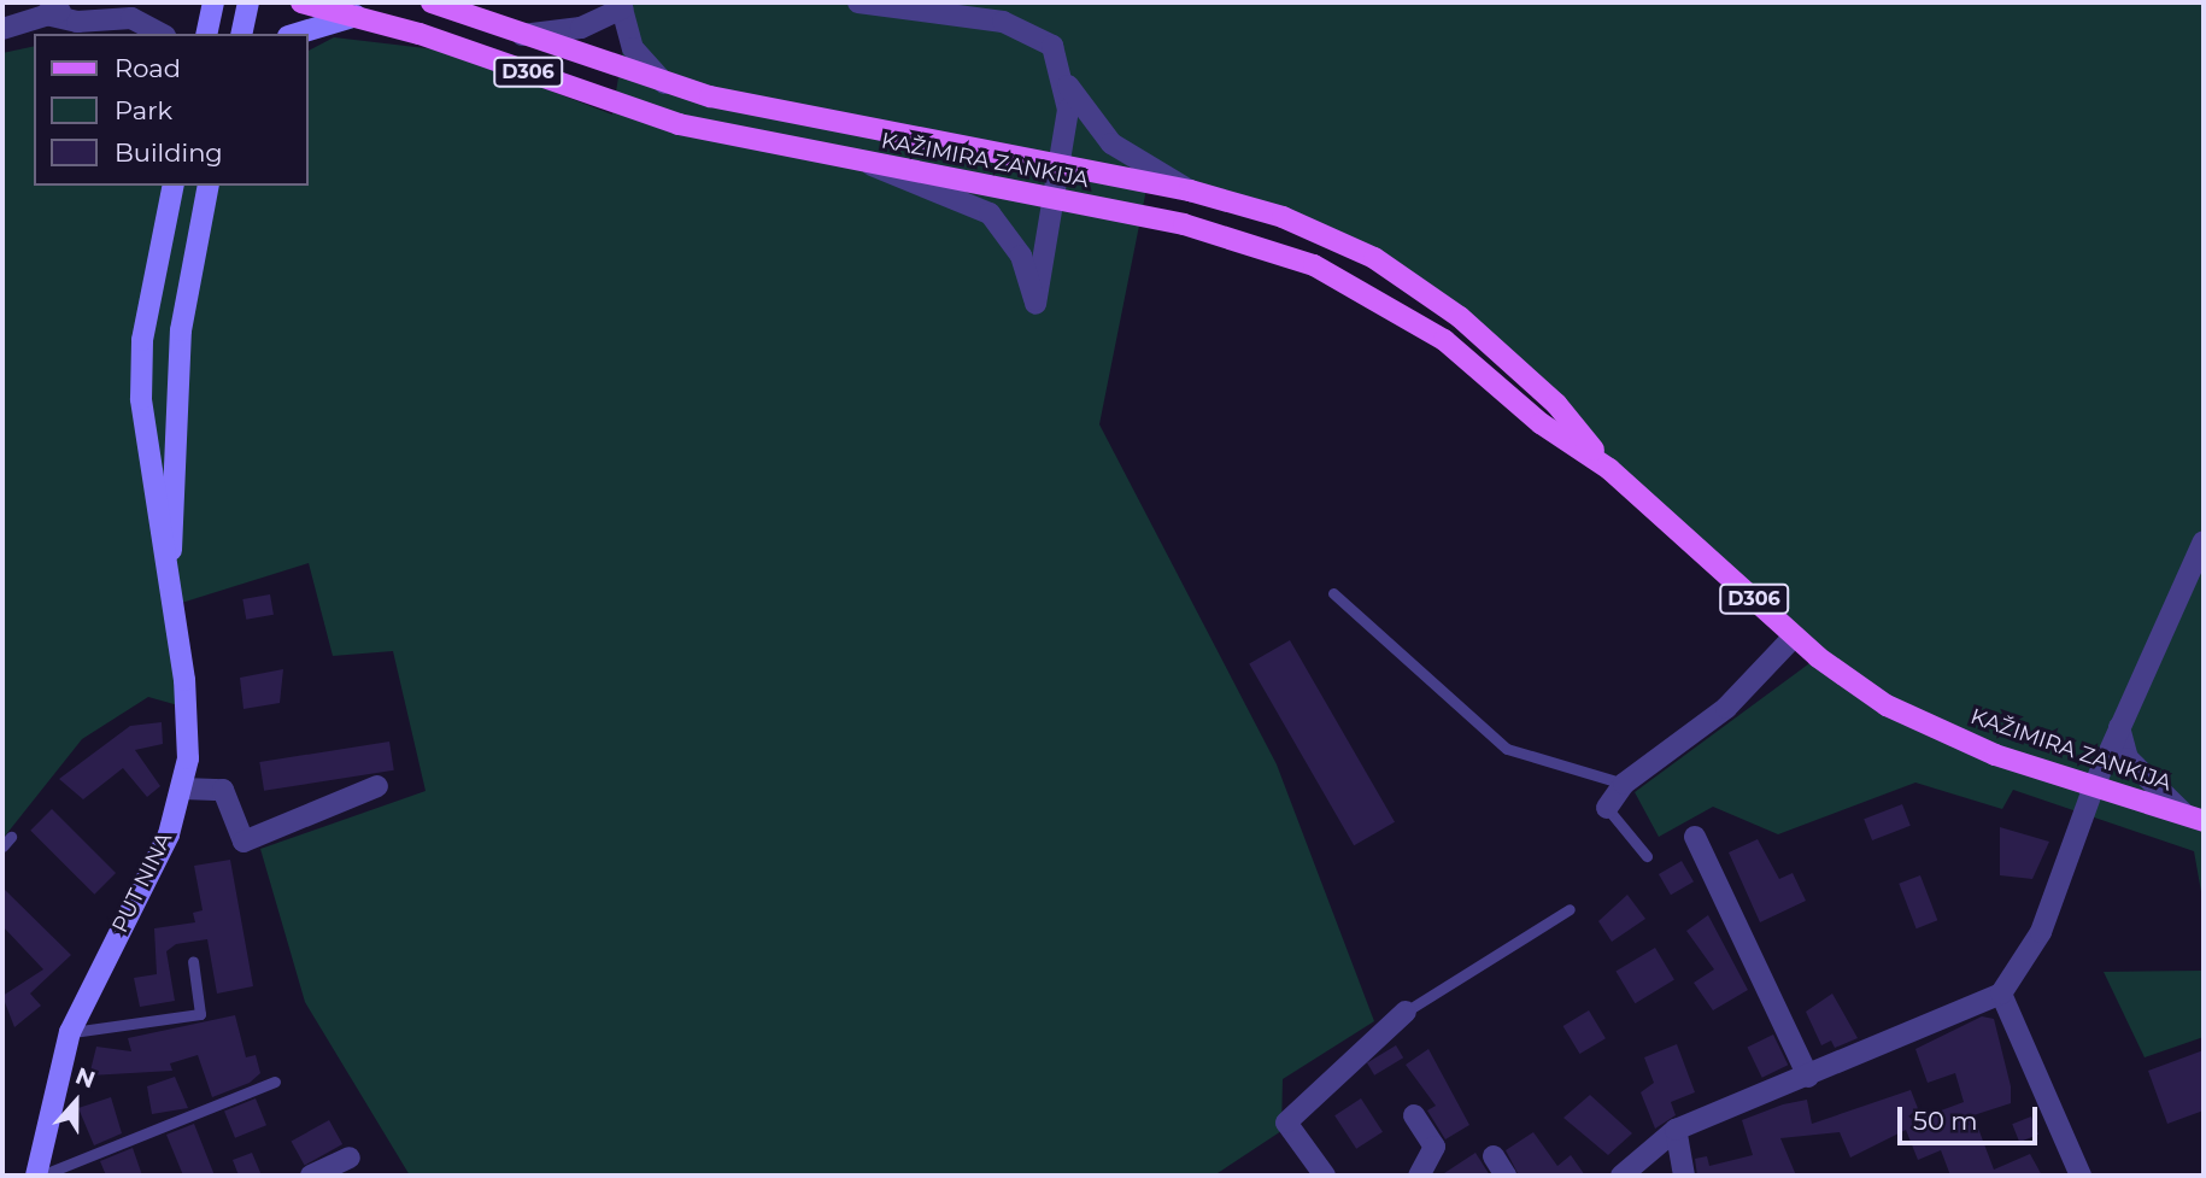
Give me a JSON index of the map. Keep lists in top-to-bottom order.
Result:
{
  "streets": {
    "main road": ["D306", "KAŽIMIRA ZANKIJA", "PUT NINA"]
  },
  "legend": ["Road", "Park", "Building"],
  "scale_bar": "50 m",
  "north": "top"
}
